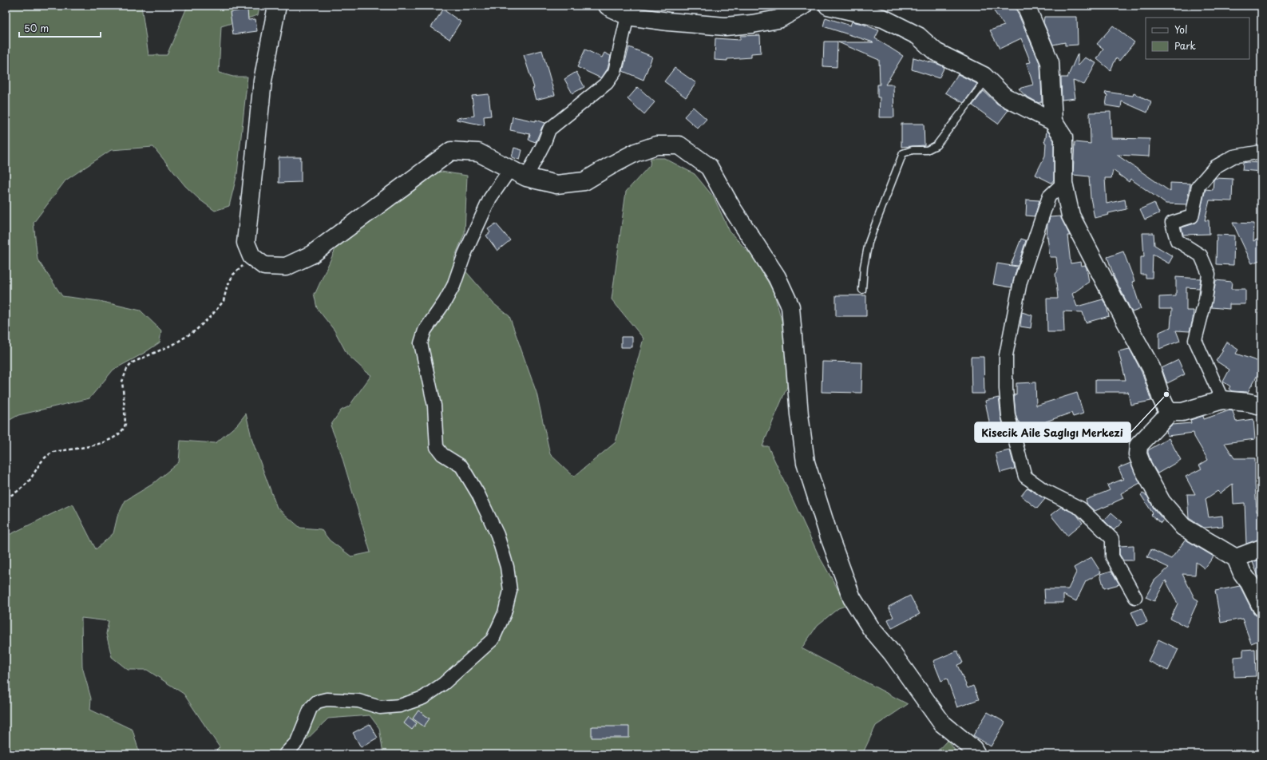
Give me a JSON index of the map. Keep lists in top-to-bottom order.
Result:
{
  "places": ["Kisecik Aile Saglıgı Merkezi"],
  "legend": ["Yol", "Park"],
  "scale_bar": "50 m"
}
